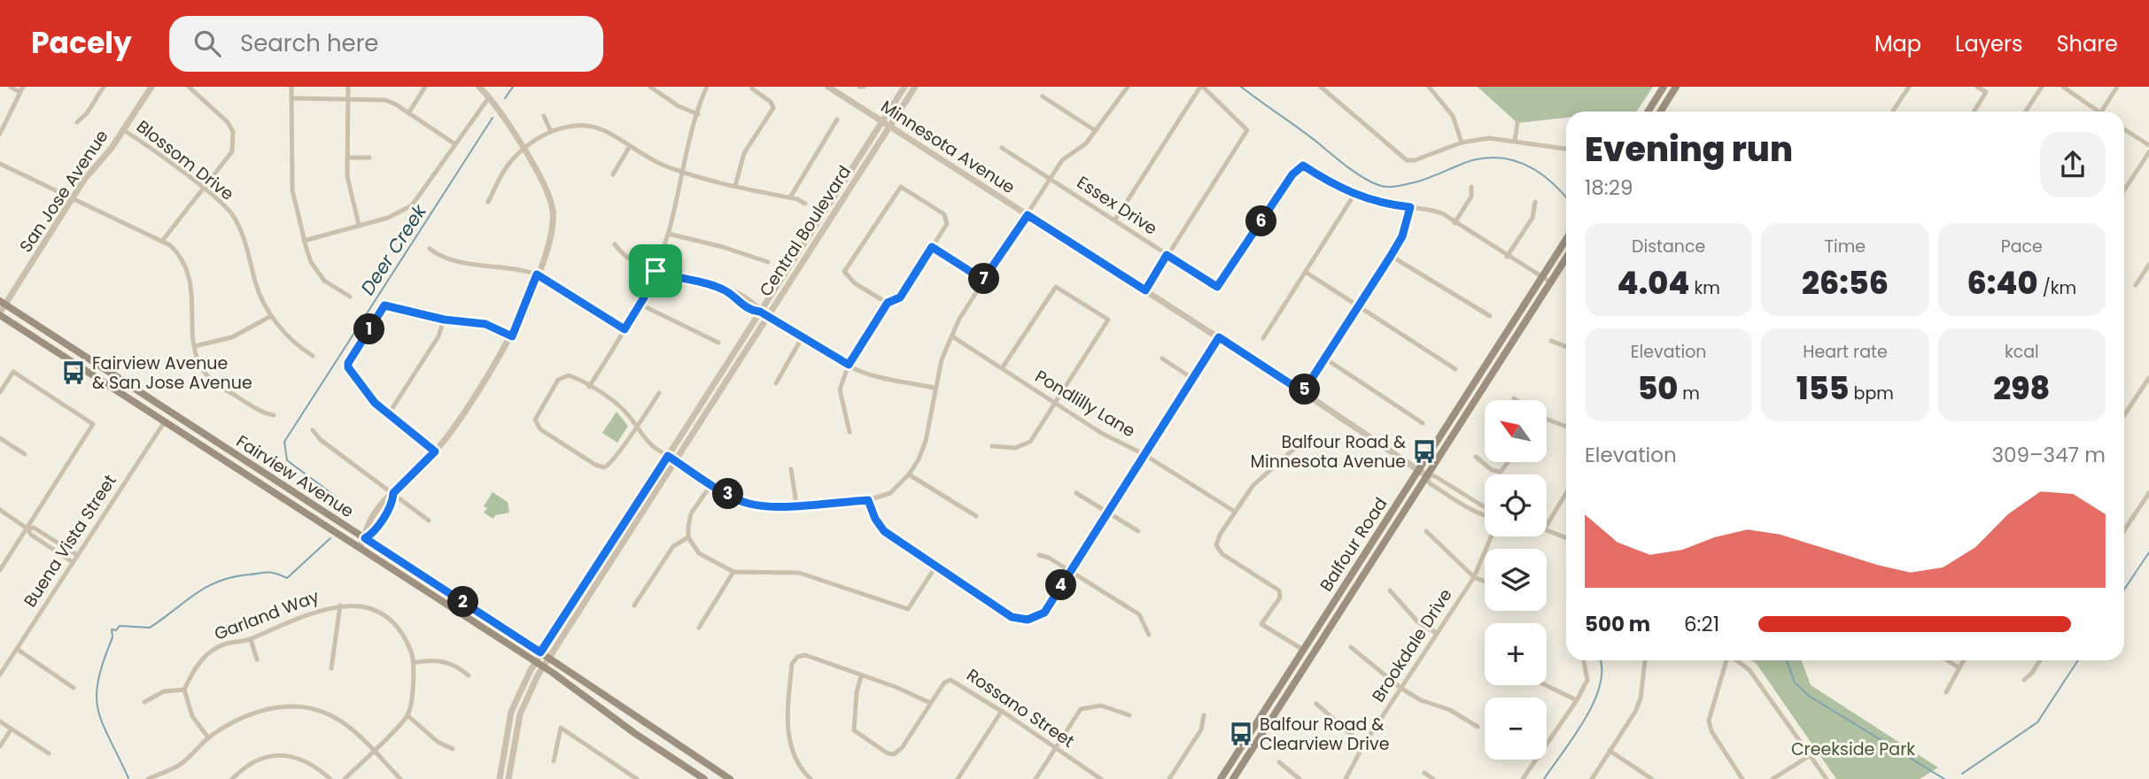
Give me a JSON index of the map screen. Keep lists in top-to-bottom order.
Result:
{
  "streets": {
    "main road": ["Fairview Avenue", "Balfour Road"],
    "street": [
      "Minnesota Avenue",
      "Blossom Drive",
      "San Jose Avenue",
      "Essex Drive",
      "Central Boulevard",
      "Pondlilly Lane",
      "Buena Vista Street",
      "Garland Way",
      "Brookdale Drive",
      "Rossano Street"
    ]
  },
  "crossings": [
    ["Minnesota Avenue", "Central Boulevard"],
    ["Minnesota Avenue", "Balfour Road"],
    ["Blossom Drive", "San Jose Avenue"],
    ["San Jose Avenue", "Fairview Avenue"],
    ["Central Boulevard", "Fairview Avenue"],
    ["Fairview Avenue", "Buena Vista Street"]
  ],
  "water": ["Deer Creek"],
  "parks": ["Creekside Park"],
  "places": {
    "bus stop": ["Fairview Avenue & San Jose Avenue", "Balfour Road & Minnesota Avenue", "Balfour Road & Clearview Drive"]
  },
  "north": "top left",
  "page": {
    "header": "Pacely",
    "search": "Search here",
    "nav": ["Map", "Layers", "Share"],
    "heading": ["Evening run", "18:29"],
    "pins": [
      "6",
      "7",
      "1",
      "5",
      "3",
      "4",
      "2"
    ],
    "stats": [
      ["Distance", "4.04 km"],
      ["Time", "26:56"],
      ["Pace", "6:40 /km"],
      ["Elevation", "50 m"],
      ["Heart rate", "155 bpm"],
      ["kcal", "298"]
    ],
    "map_buttons": ["+", "−"],
    "chart": ["Elevation", "309–347 m"],
    "list": [
      {
        "name": "500 m",
        "note": "6:21"
      }
    ]
  }
}
